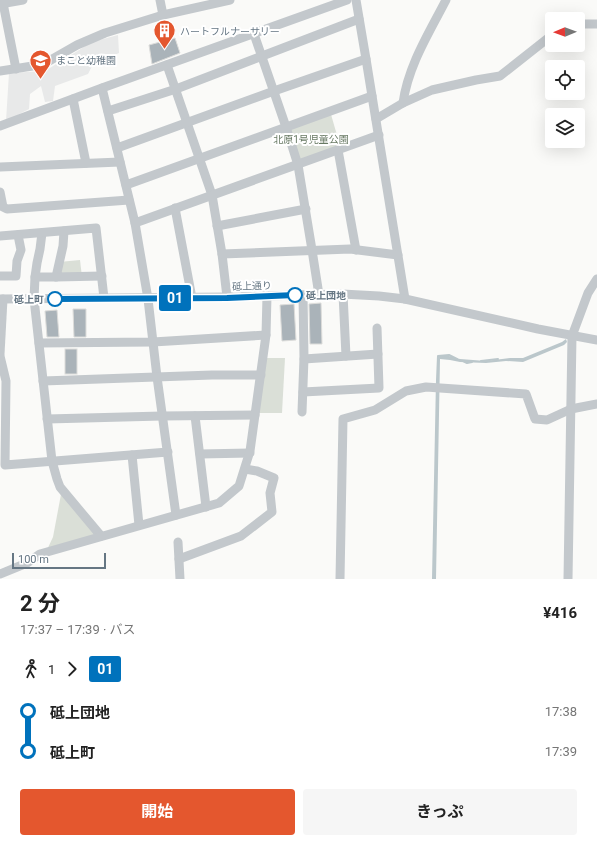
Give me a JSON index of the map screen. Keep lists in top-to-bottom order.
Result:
{
  "streets": {
    "street": ["砥上通り"]
  },
  "parks": ["北原1号児童公園"],
  "places": {
    "building": ["ハートフルナーサリー"],
    "school or university": ["まこと幼稚園"],
    "other": ["砥上団地", "砥上町"]
  },
  "lines": ["bus line 01"],
  "scale_bar": "100 m",
  "north": "left",
  "page": {
    "on_map": "01",
    "scale": "100 m",
    "heading": ["2 分", "17:37 – 17:39 · バス", "¥416"],
    "legs": ["1", "01"],
    "list": [
      {
        "name": "砥上団地",
        "value": "17:38"
      },
      {
        "name": "砥上町",
        "value": "17:39"
      }
    ],
    "buttons": ["開始", "きっぷ"]
  }
}
